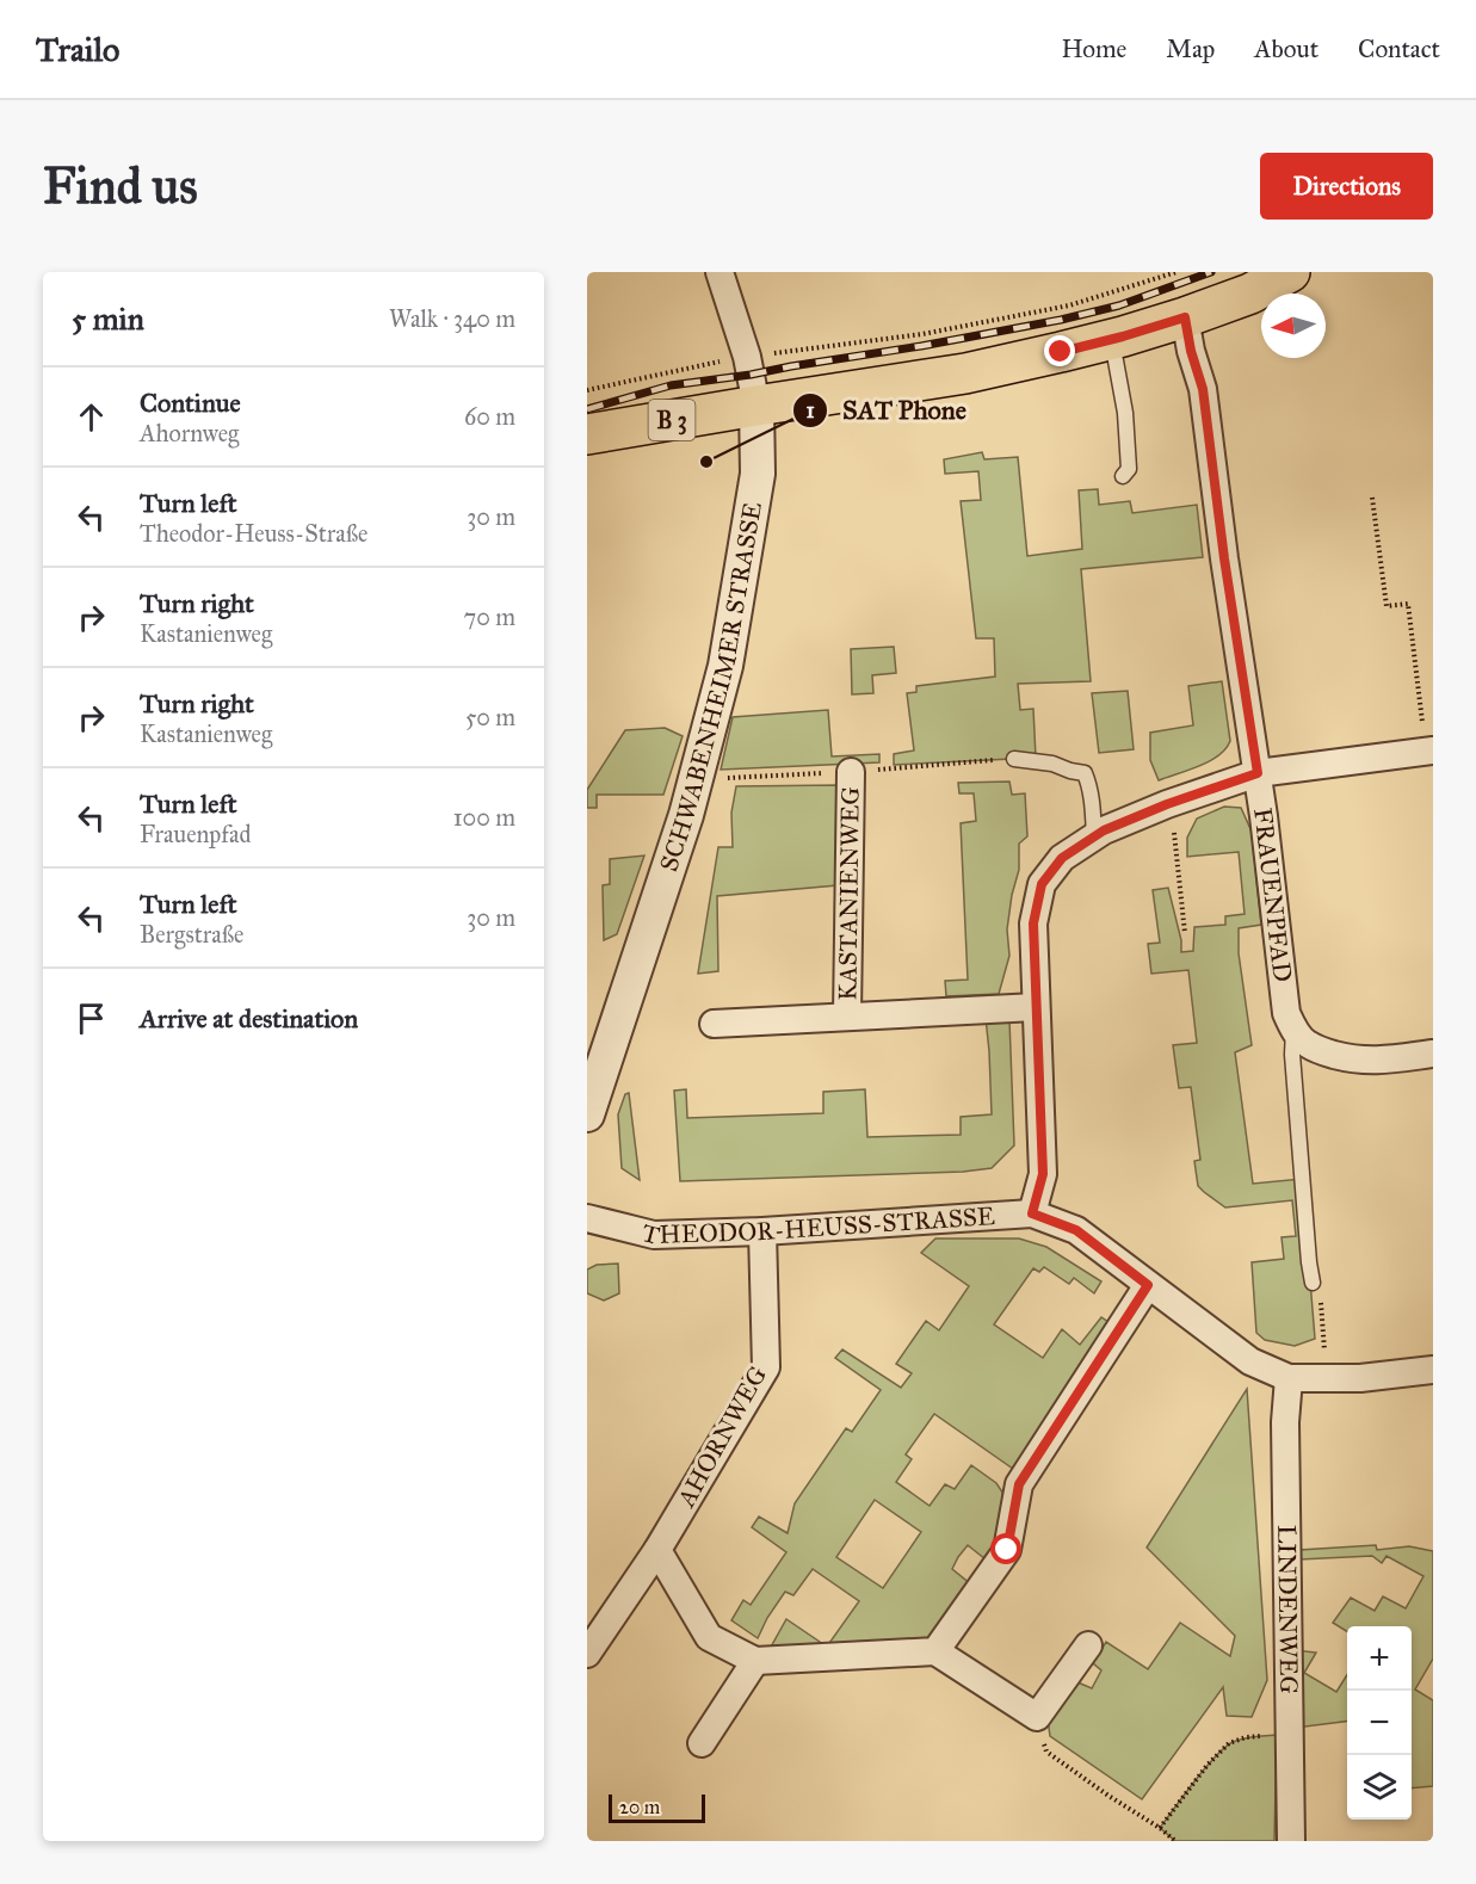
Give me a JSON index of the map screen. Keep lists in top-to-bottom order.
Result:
{
  "streets": {
    "main road": ["B 3"],
    "street": [
      "SCHWABENHEIMER STRASSE",
      "KASTANIENWEG",
      "FRAUENPFAD",
      "THEODOR-HEUSS-STRASSE",
      "AHORNWEG",
      "LINDENWEG"
    ]
  },
  "crossings": [
    ["B 3", "SCHWABENHEIMER STRASSE"],
    ["B 3", "FRAUENPFAD"],
    ["THEODOR-HEUSS-STRASSE", "AHORNWEG"],
    ["THEODOR-HEUSS-STRASSE", "LINDENWEG"]
  ],
  "places": ["SAT Phone"],
  "scale_bar": "20 m",
  "north": "left",
  "page": {
    "header": "Trailo",
    "nav": [
      "Home",
      "Map",
      "About",
      "Contact"
    ],
    "buttons": "Directions",
    "title": "Find us",
    "heading": ["5 min", "Walk · 340 m"],
    "list": [
      ["Continue", "Ahornweg", "60 m"],
      ["Turn left", "Theodor-Heuss-Straße", "30 m"],
      ["Turn right", "Kastanienweg", "70 m"],
      ["Turn right", "Kastanienweg", "50 m"],
      ["Turn left", "Frauenpfad", "100 m"],
      ["Turn left", "Bergstraße", "30 m"],
      "Arrive at destination"
    ],
    "map_buttons": ["+", "−"],
    "scale": "20 m"
  }
}
